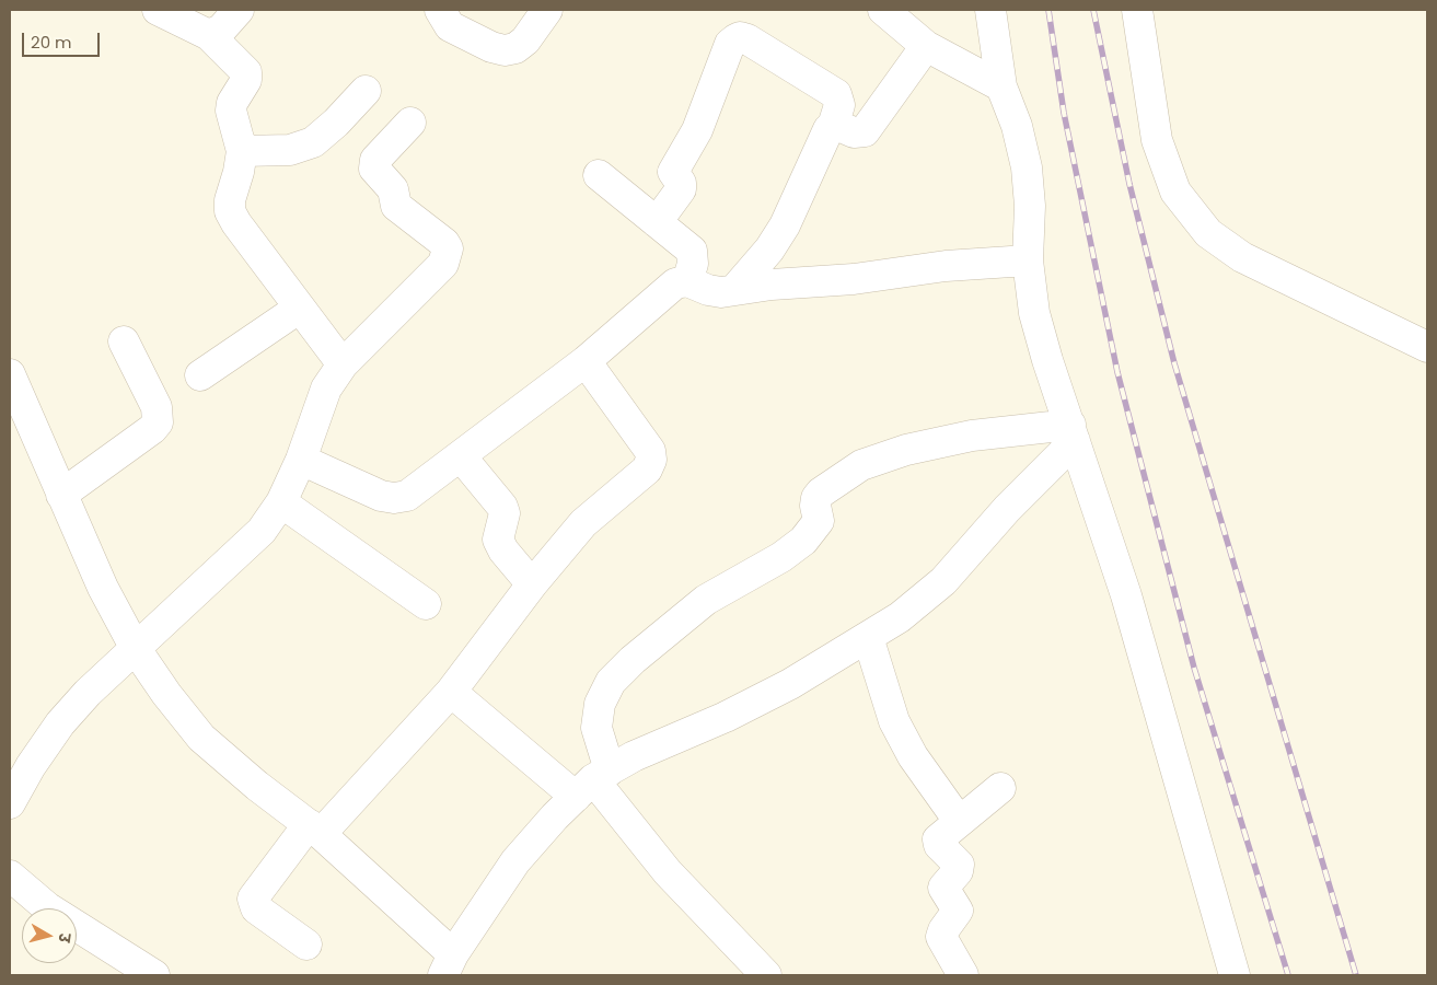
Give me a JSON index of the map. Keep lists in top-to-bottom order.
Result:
{
  "scale_bar": "20 m",
  "north": "right"
}
